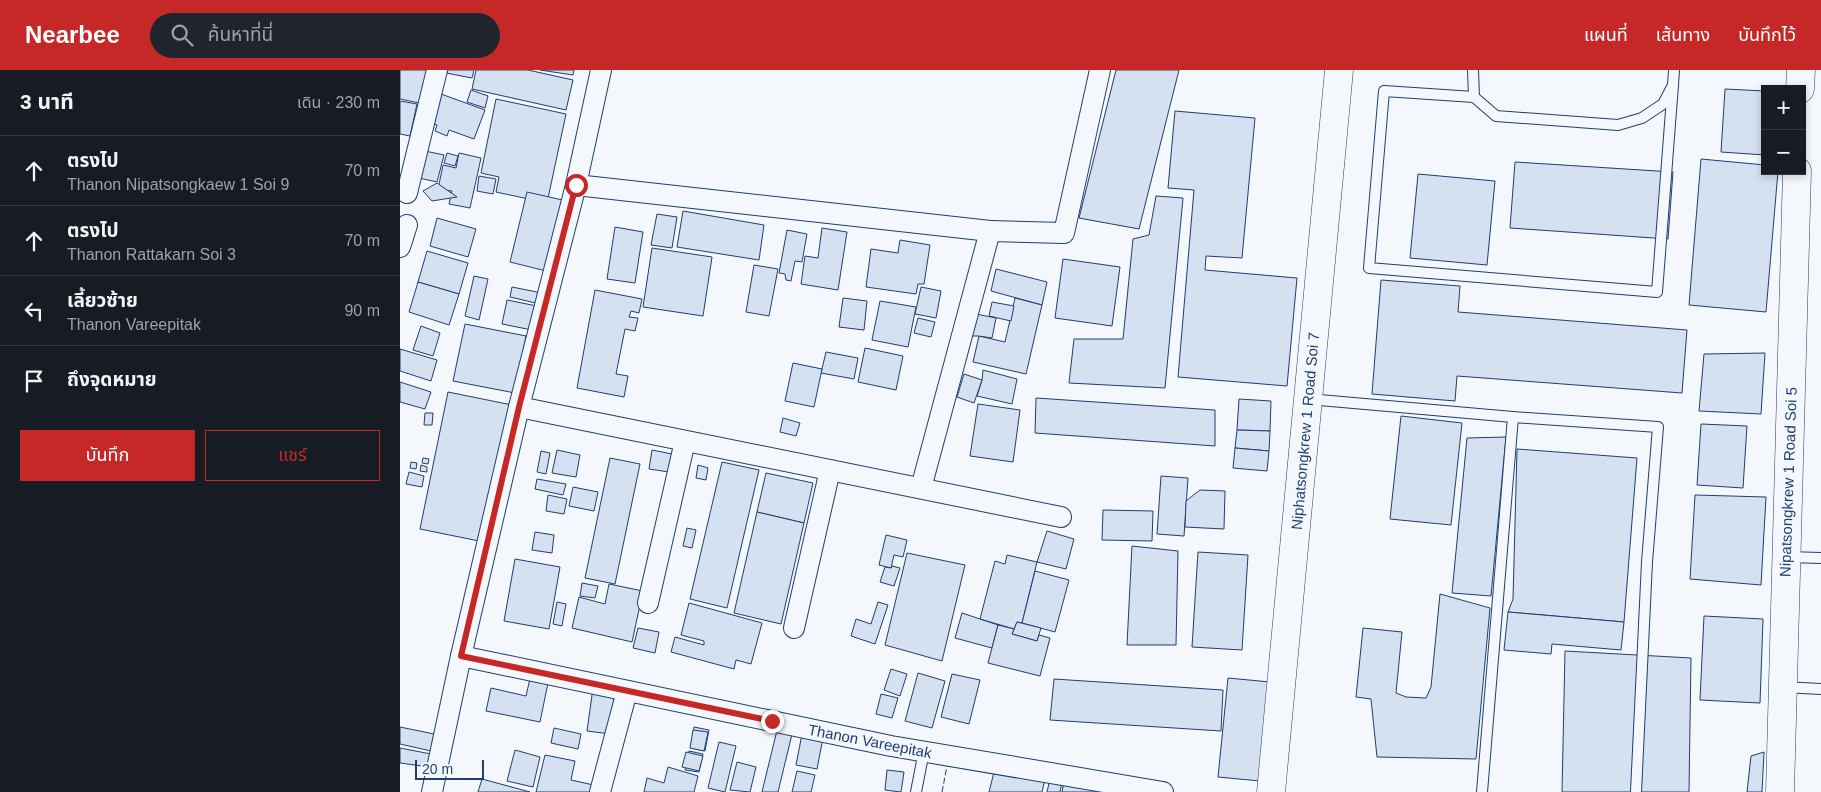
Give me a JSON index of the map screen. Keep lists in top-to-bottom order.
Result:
{
  "streets": {
    "street": ["Niphatsongkrew 1 Road Soi 7", "Nipatsongkrew 1 Road Soi 5", "Thanon Vareepitak"]
  },
  "scale_bar": "20 m",
  "page": {
    "header": "Nearbee",
    "search": "ค้นหาที่นี่",
    "nav": ["แผนที่", "เส้นทาง", "บันทึกไว้"],
    "heading": ["3 นาที", "เดิน · 230 m"],
    "map_buttons": ["+", "−"],
    "list": [
      ["ตรงไป", "Thanon Nipatsongkaew 1 Soi 9", "70 m"],
      ["ตรงไป", "Thanon Rattakarn Soi 3", "70 m"],
      ["เลี้ยวซ้าย", "Thanon Vareepitak", "90 m"],
      "ถึงจุดหมาย"
    ],
    "buttons": ["บันทึก", "แชร์"],
    "scale": "20 m"
  }
}
